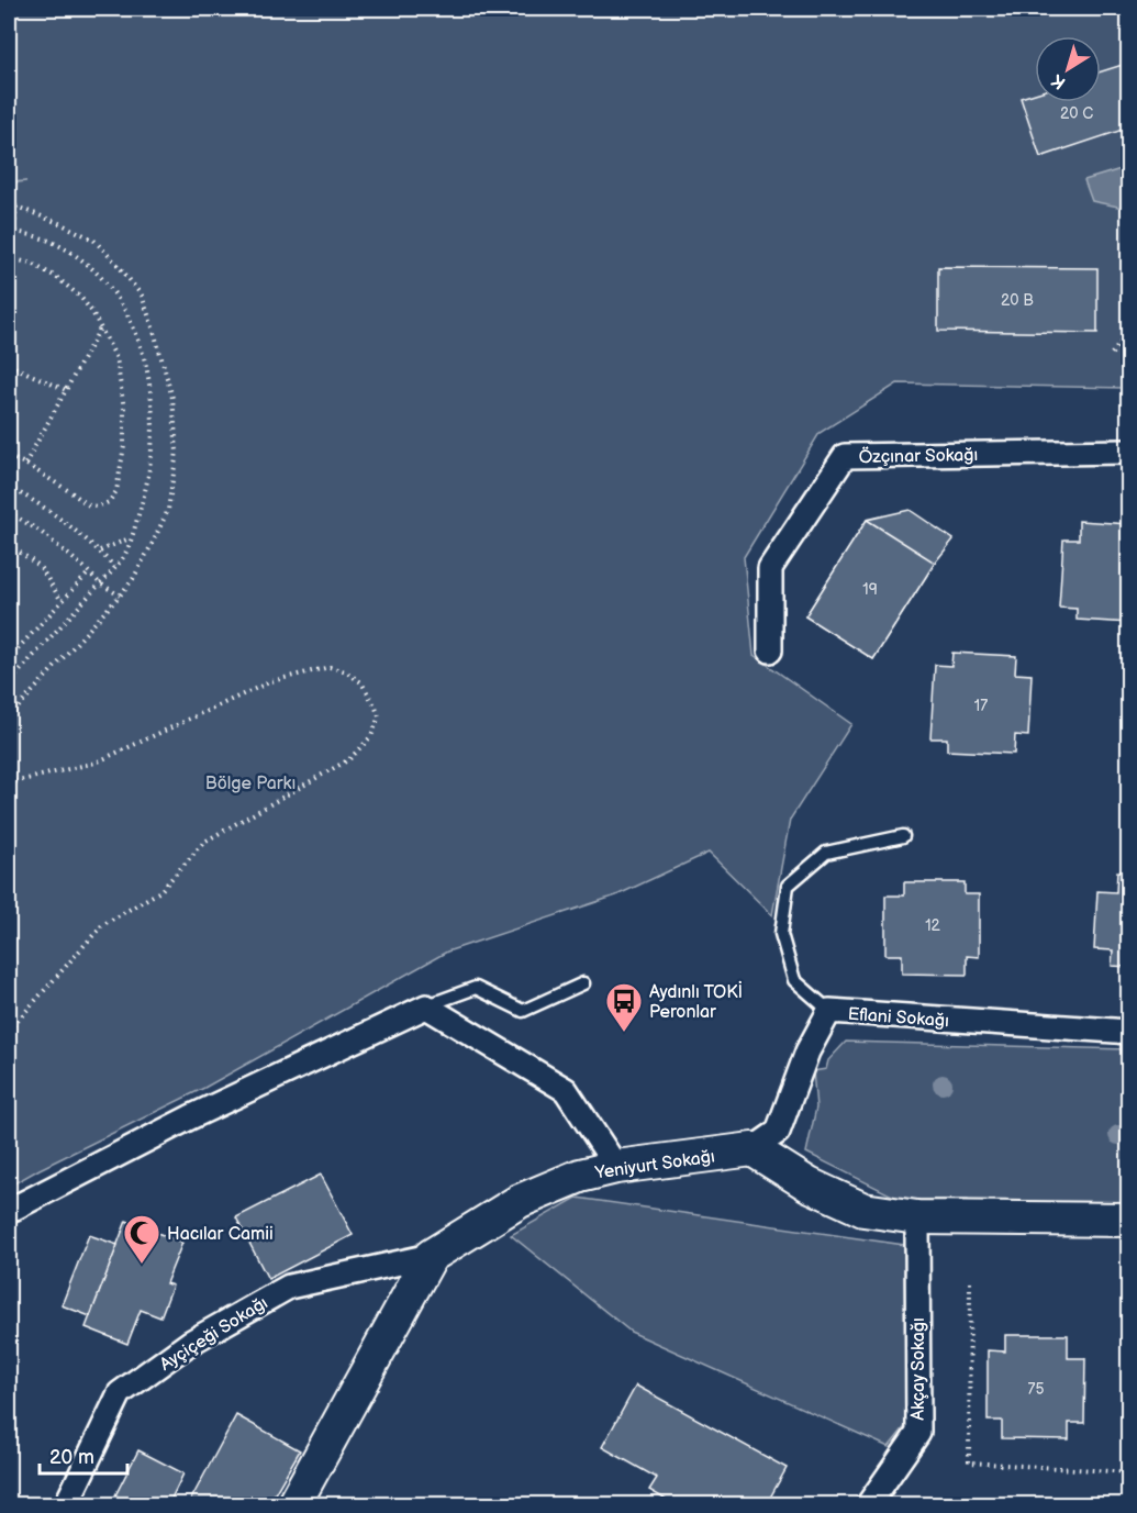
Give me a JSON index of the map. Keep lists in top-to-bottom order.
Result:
{
  "streets": {
    "street": [
      "Özçınar Sokağı",
      "Eflani Sokağı",
      "Yeniyurt Sokağı",
      "Ayçiçeği Sokağı",
      "Akçay Sokağı"
    ]
  },
  "crossings": [
    ["Eflani Sokağı", "Yeniyurt Sokağı"],
    ["Yeniyurt Sokağı", "Ayçiçeği Sokağı"]
  ],
  "parks": ["Bölge Parkı"],
  "places": {
    "bus stop": ["Aydınlı TOKİ Peronlar"],
    "mosque": ["Hacılar Camii"]
  },
  "house_numbers": [
    "20 C",
    "20 B",
    "19",
    "17",
    "12",
    "75"
  ],
  "scale_bar": "20 m",
  "north": "bottom left"
}
